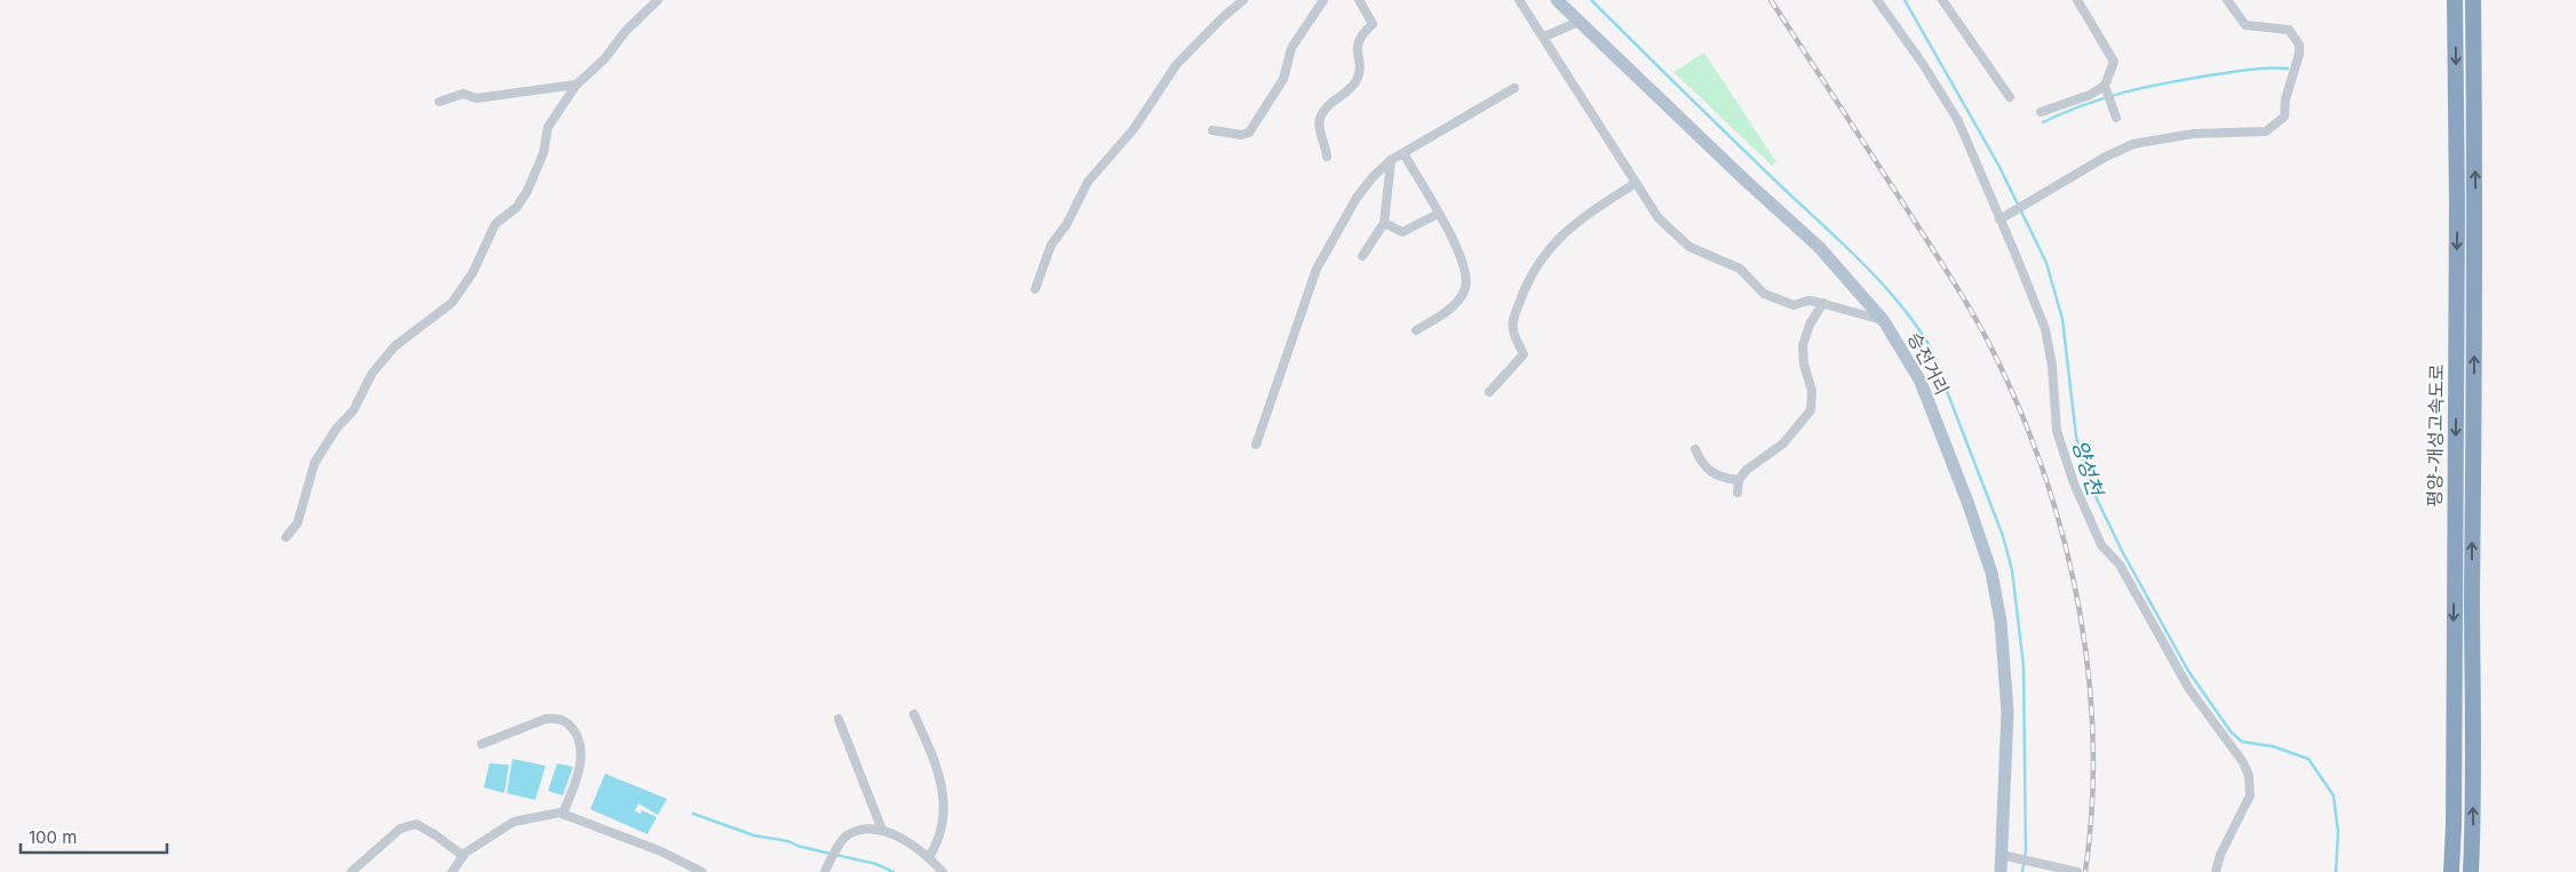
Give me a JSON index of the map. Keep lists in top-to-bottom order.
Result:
{
  "streets": {
    "highway": ["평양-개성고속도로"],
    "main road": ["승전거리"]
  },
  "water": ["양성천"],
  "scale_bar": "100 m"
}
